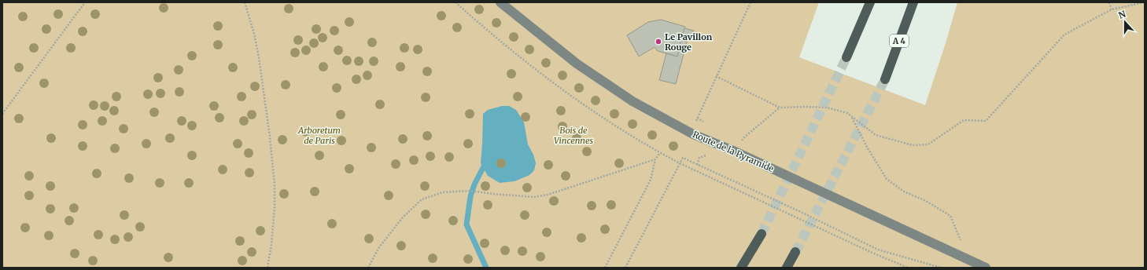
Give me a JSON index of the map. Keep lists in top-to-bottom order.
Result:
{
  "streets": {
    "highway": ["A 4"],
    "street": ["Route de la Pyramide"]
  },
  "parks": ["Arboretum de Paris", "Bois de Vincennes"],
  "places": ["Le Pavillon Rouge"],
  "north": "top"
}
